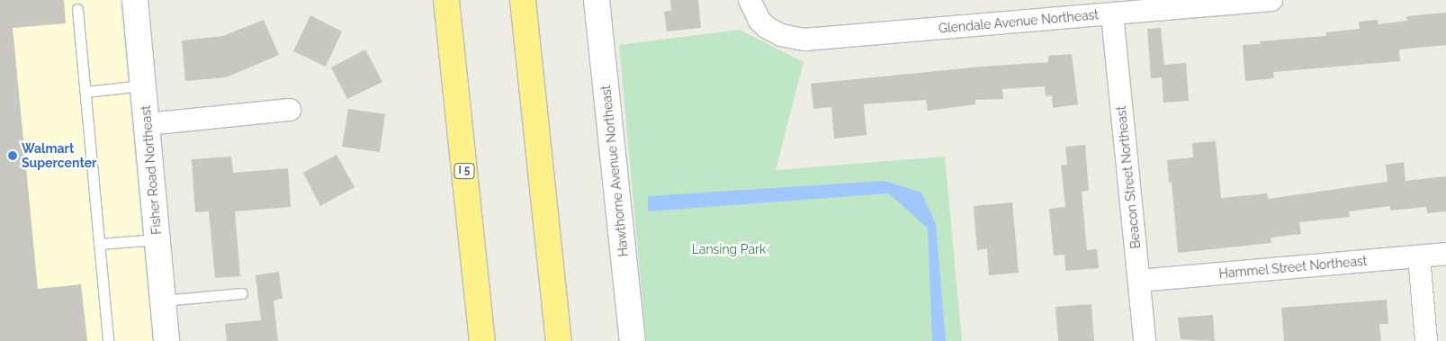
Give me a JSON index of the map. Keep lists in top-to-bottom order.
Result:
{
  "streets": {
    "highway": ["I 5"],
    "street": [
      "Glendale Avenue Northeast",
      "Fisher Road Northeast",
      "Hawthorne Avenue Northeast",
      "Beacon Street Northeast",
      "Hammel Street Northeast"
    ]
  },
  "crossings": [
    ["Glendale Avenue Northeast", "Beacon Street Northeast"],
    ["Beacon Street Northeast", "Hammel Street Northeast"]
  ],
  "parks": ["Lansing Park"],
  "places": ["Walmart Supercenter"]
}
